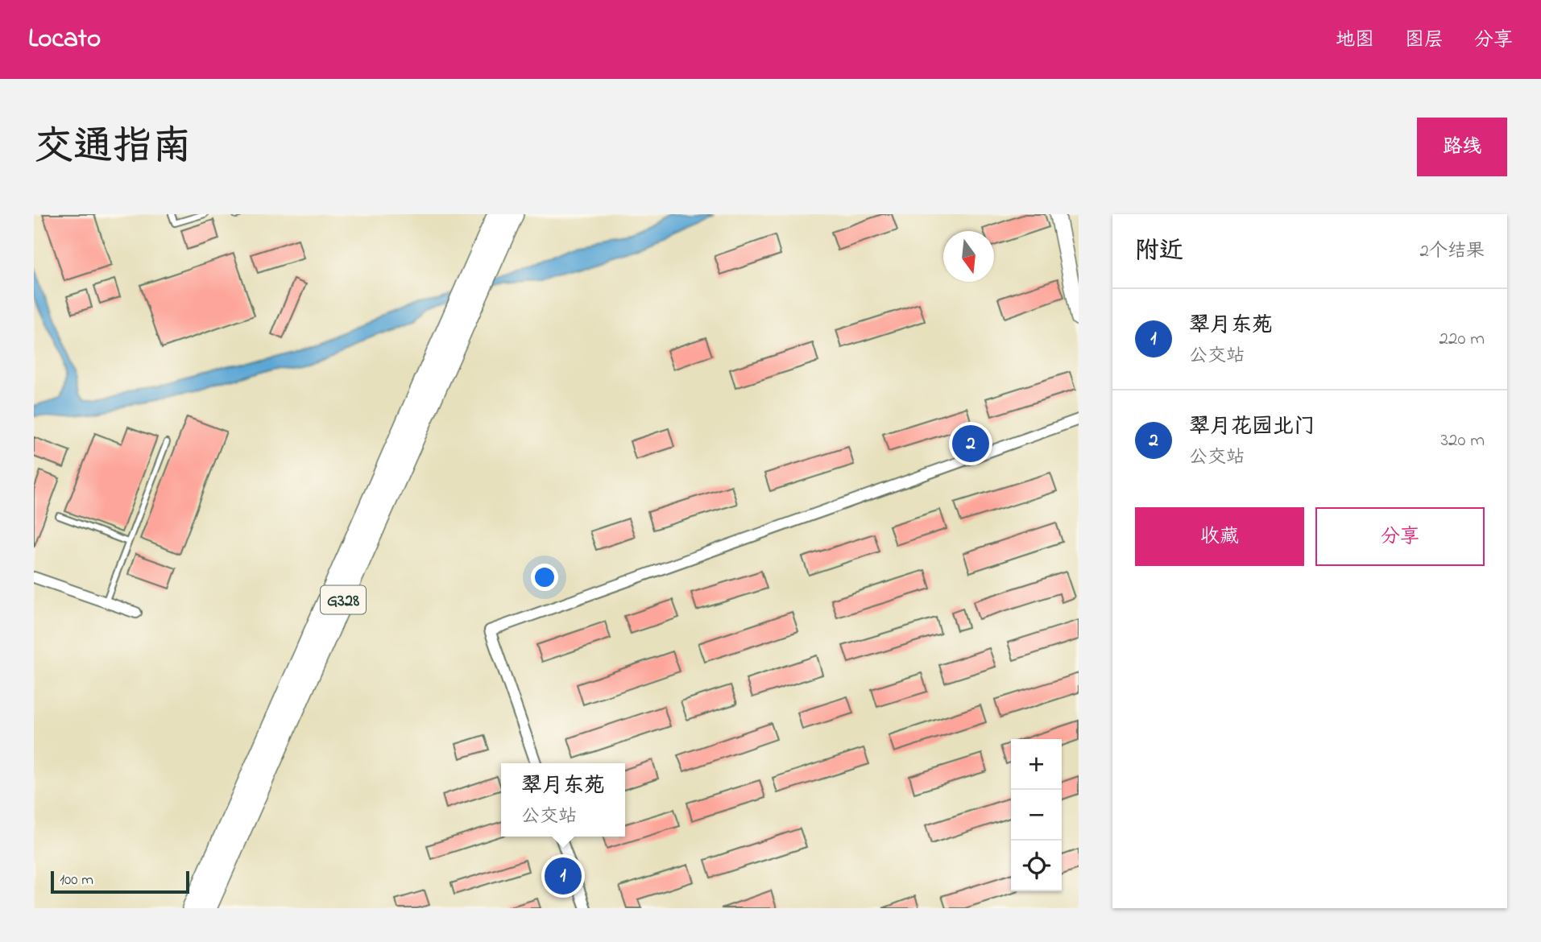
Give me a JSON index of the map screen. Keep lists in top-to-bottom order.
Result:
{
  "streets": {
    "highway": ["G328"]
  },
  "scale_bar": "100 m",
  "north": "bottom",
  "page": {
    "header": "Locato",
    "nav": ["地图", "图层", "分享"],
    "title": "交通指南",
    "buttons": [
      "路线",
      ["收藏", "分享"]
    ],
    "heading": ["附近", "2个结果"],
    "list": [
      {
        "mark": "1",
        "name": "翠月东苑",
        "note": "公交站",
        "value": "220 m"
      },
      {
        "mark": "2",
        "name": "翠月花园北门",
        "note": "公交站",
        "value": "320 m"
      }
    ],
    "pins": ["2", "1"],
    "map_buttons": ["+", "−"],
    "popup": ["翠月东苑", "公交站"],
    "scale": "100 m"
  }
}
